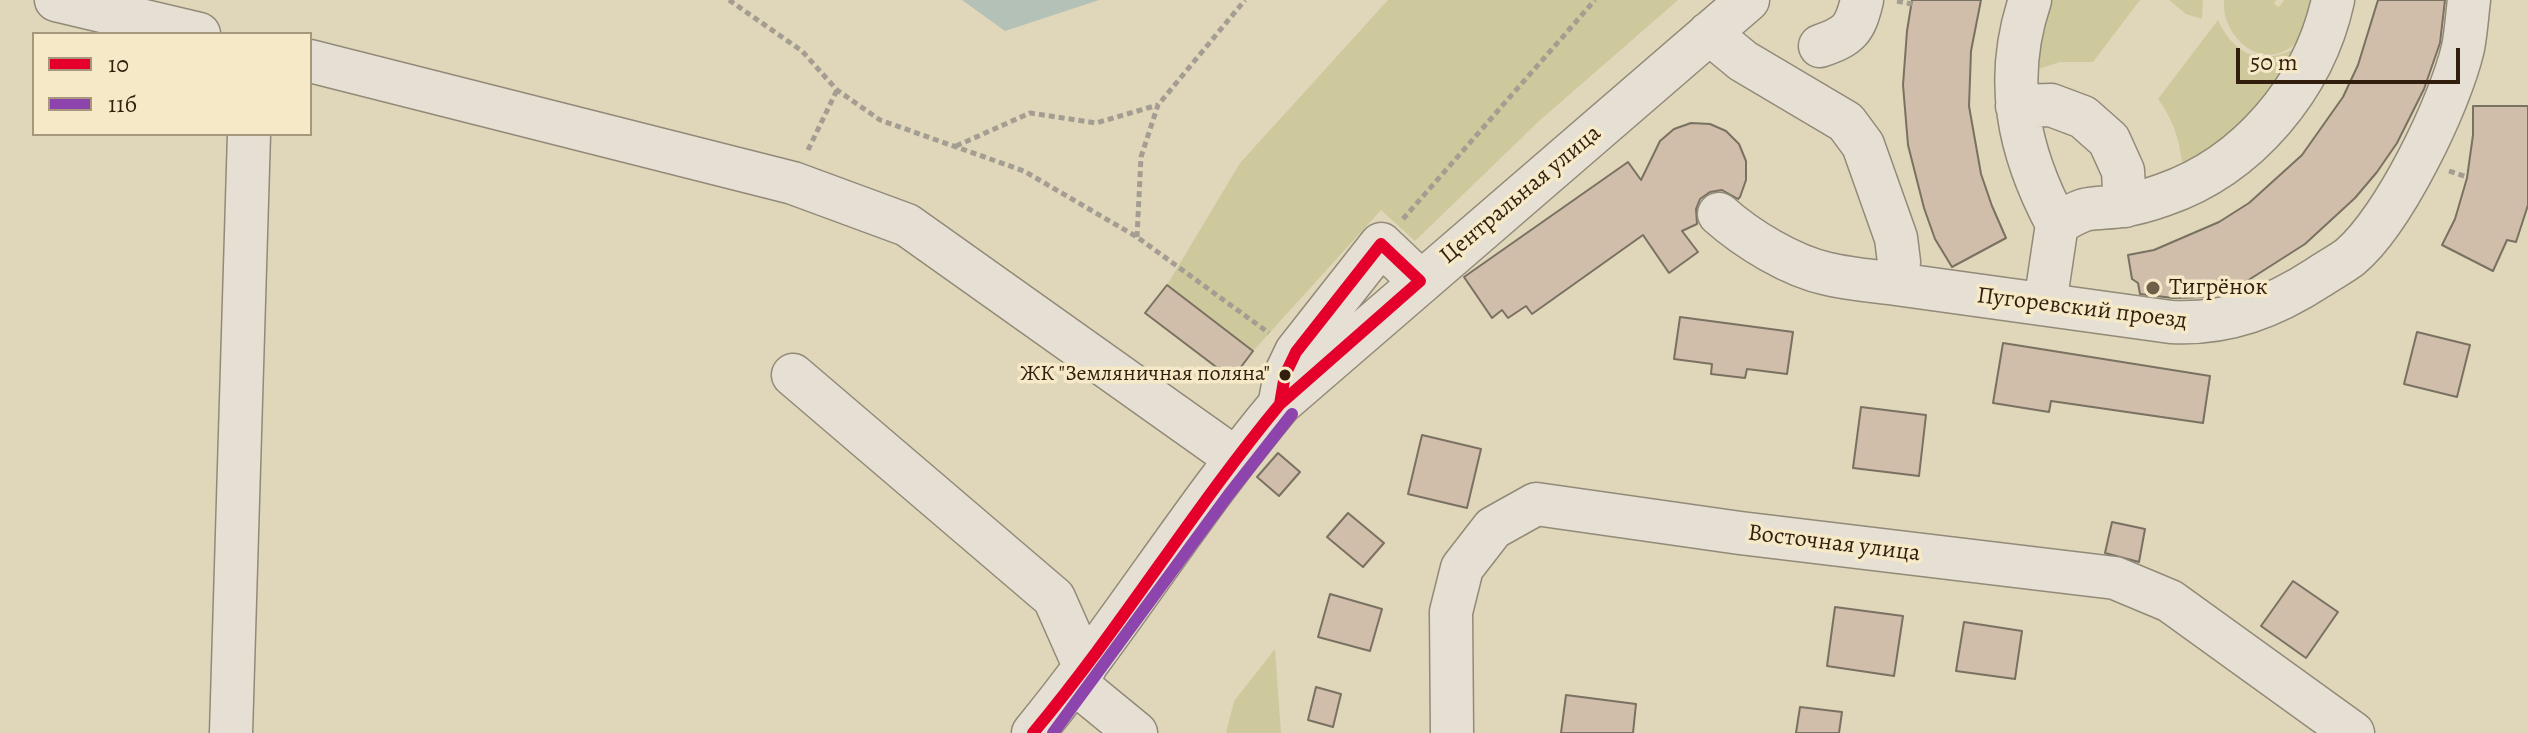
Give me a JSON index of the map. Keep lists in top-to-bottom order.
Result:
{
  "streets": {
    "street": ["Центральная улица", "Пугоревский проезд", "Восточная улица"]
  },
  "places": ["Тигрёнок", "ЖК \"Земляничная поляна\""],
  "lines": ["transit line 10", "transit line 11б"],
  "legend": ["10", "11б"],
  "scale_bar": "50 m"
}
